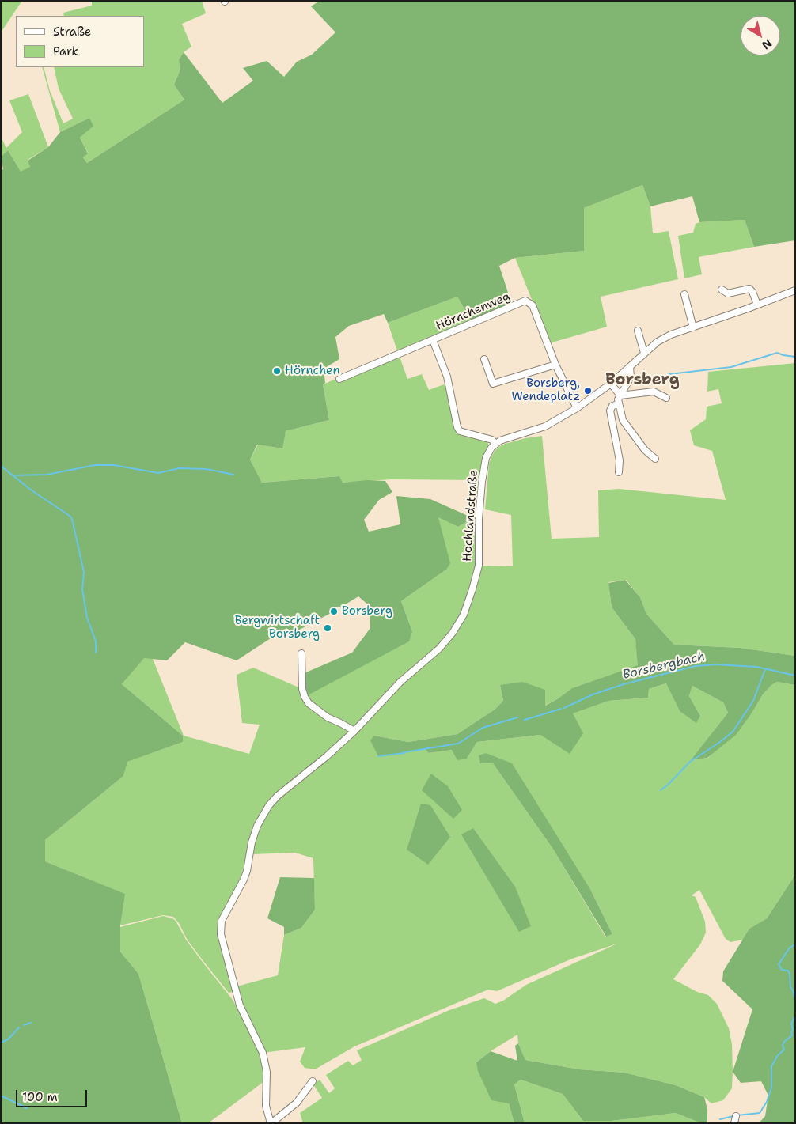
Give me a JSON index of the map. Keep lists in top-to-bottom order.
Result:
{
  "streets": {
    "street": ["Hörnchenweg", "Hochlandstraße"]
  },
  "districts": ["Borsberg"],
  "water": ["Borsbergbach"],
  "places": [
    "Hörnchen",
    "Borsberg, Wendeplatz",
    "Borsberg",
    "Bergwirtschaft Borsberg"
  ],
  "legend": ["Straße", "Park"],
  "scale_bar": "100 m",
  "north": "bottom right"
}
